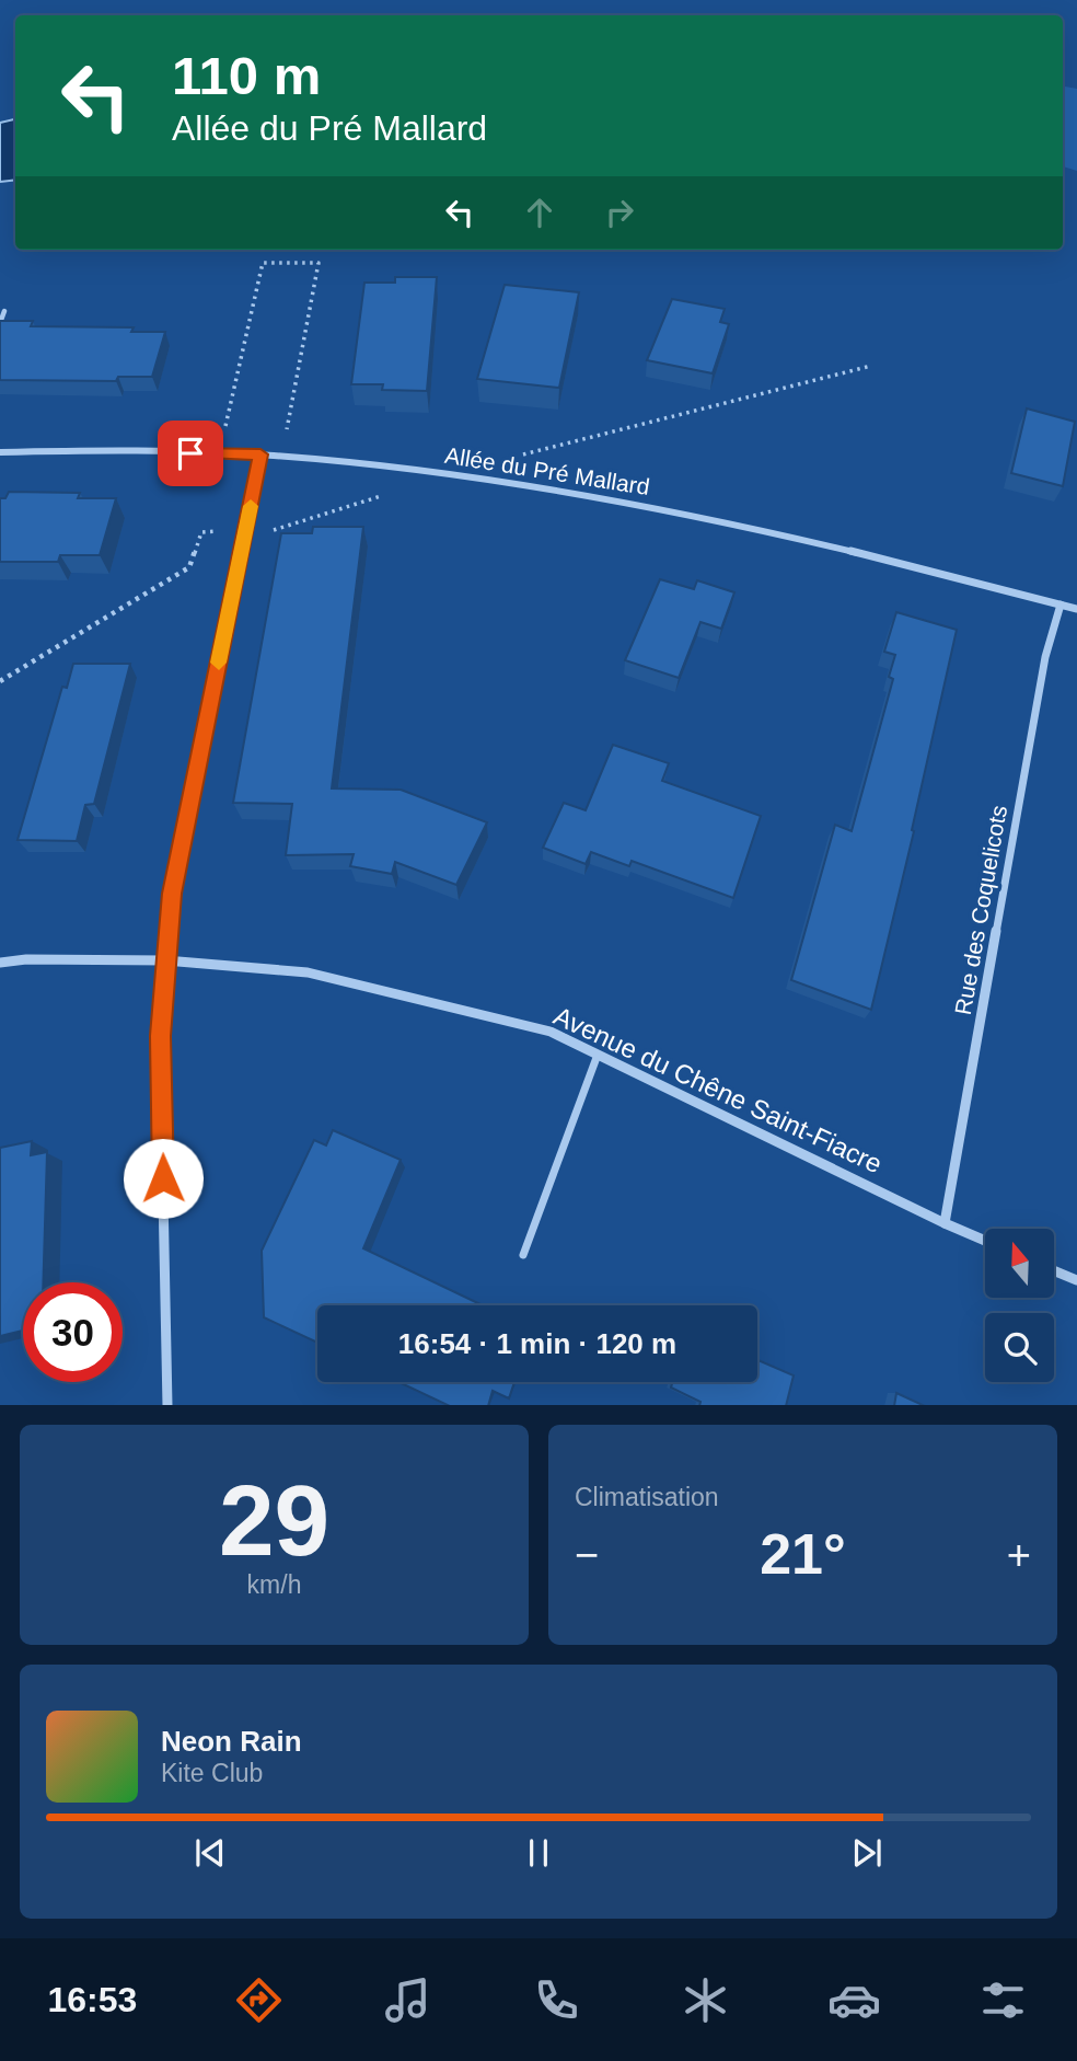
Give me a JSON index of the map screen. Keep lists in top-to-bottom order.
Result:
{
  "streets": {
    "street": ["Allée du Pré Mallard", "Rue des Coquelicots", "Avenue du Chêne Saint-Fiacre"]
  },
  "crossings": [
    ["Allée du Pré Mallard", "Rue des Coquelicots"],
    ["Rue des Coquelicots", "Avenue du Chêne Saint-Fiacre"]
  ],
  "north": "top",
  "page": {
    "turn": ["110 m", "Allée du Pré Mallard"],
    "limit": "30",
    "trip": "16:54 · 1 min · 120 m",
    "tile": [
      ["29", "km/h"],
      "Climatisation"
    ],
    "heat": ["−", "21°", "+"],
    "song": ["Neon Rain", "Kite Club"],
    "tabs": "16:53"
  }
}
